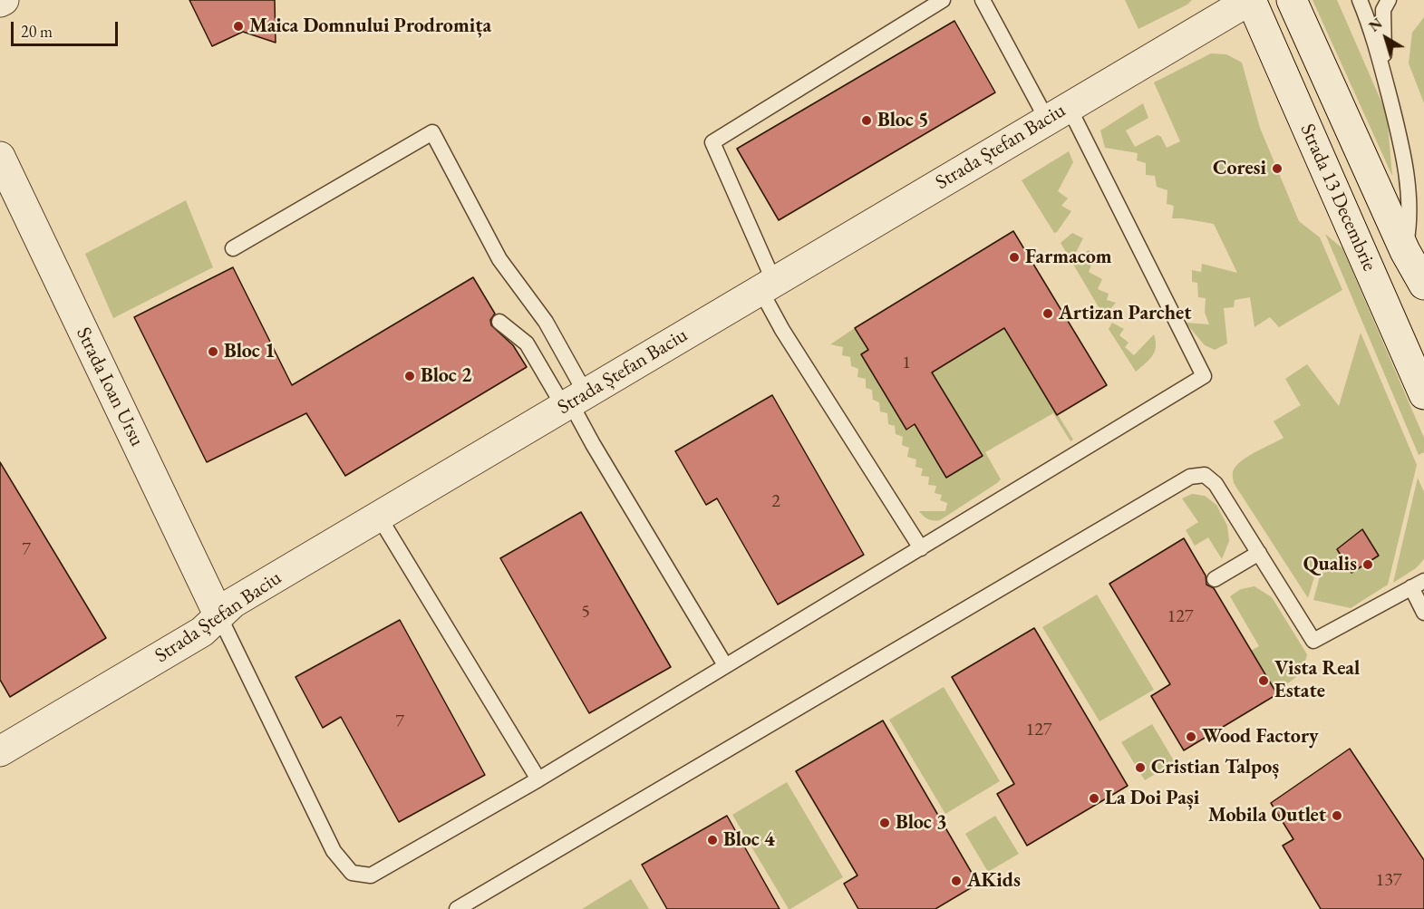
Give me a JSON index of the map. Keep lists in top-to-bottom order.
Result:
{
  "streets": {
    "street": ["Strada Ștefan Baciu", "Strada 13 Decembrie", "Strada Ioan Ursu"]
  },
  "crossings": [
    ["Strada Ștefan Baciu", "Strada 13 Decembrie"],
    ["Strada Ștefan Baciu", "Strada Ioan Ursu"]
  ],
  "places": [
    "Maica Domnului Prodromița",
    "Bloc 5",
    "Coresi",
    "Farmacom",
    "Artizan Parchet",
    "Bloc 1",
    "Bloc 2",
    "Qualis",
    "Vista Real Estate",
    "Wood Factory",
    "Cristian Talpoș",
    "La Doi Pași",
    "Mobila Outlet",
    "Bloc 3",
    "Bloc 4",
    "AKids"
  ],
  "house_numbers": [
    "1",
    "2",
    "7",
    "5",
    "127",
    "7",
    "127",
    "137"
  ],
  "scale_bar": "20 m",
  "north": "top left"
}
